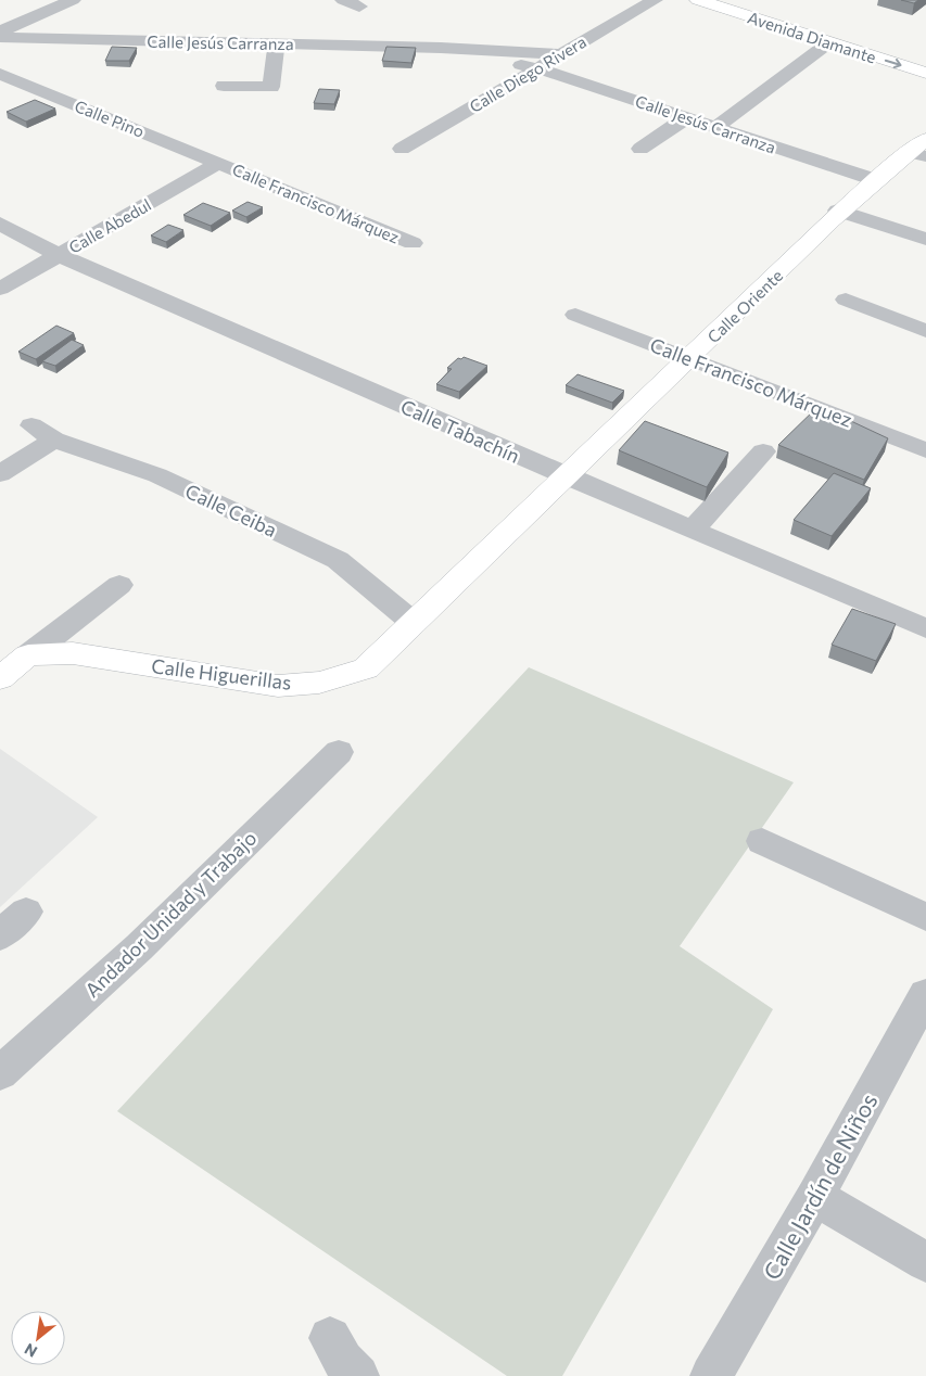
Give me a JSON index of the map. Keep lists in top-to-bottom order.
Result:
{
  "streets": {
    "main road": ["Avenida Diamante", "Calle Oriente", "Calle Higuerillas"],
    "street": [
      "Calle Jesús Carranza",
      "Calle Diego Rivera",
      "Calle Pino",
      "Calle Francisco Márquez",
      "Calle Abedul",
      "Calle Tabachín",
      "Calle Ceiba",
      "Andador Unidad y Trabajo",
      "Calle Jardín de Niños"
    ]
  },
  "crossings": [
    ["Calle Jesús Carranza", "Calle Diego Rivera"],
    ["Calle Jesús Carranza", "Calle Oriente"],
    ["Calle Pino", "Calle Francisco Márquez"],
    ["Calle Pino", "Calle Abedul"],
    ["Calle Francisco Márquez", "Calle Abedul"],
    ["Calle Francisco Márquez", "Calle Oriente"],
    ["Calle Abedul", "Calle Tabachín"],
    ["Calle Oriente", "Calle Tabachín"],
    ["Calle Oriente", "Calle Higuerillas"],
    ["Calle Tabachín", "Calle Higuerillas"],
    ["Calle Ceiba", "Calle Higuerillas"]
  ],
  "north": "bottom left"
}
